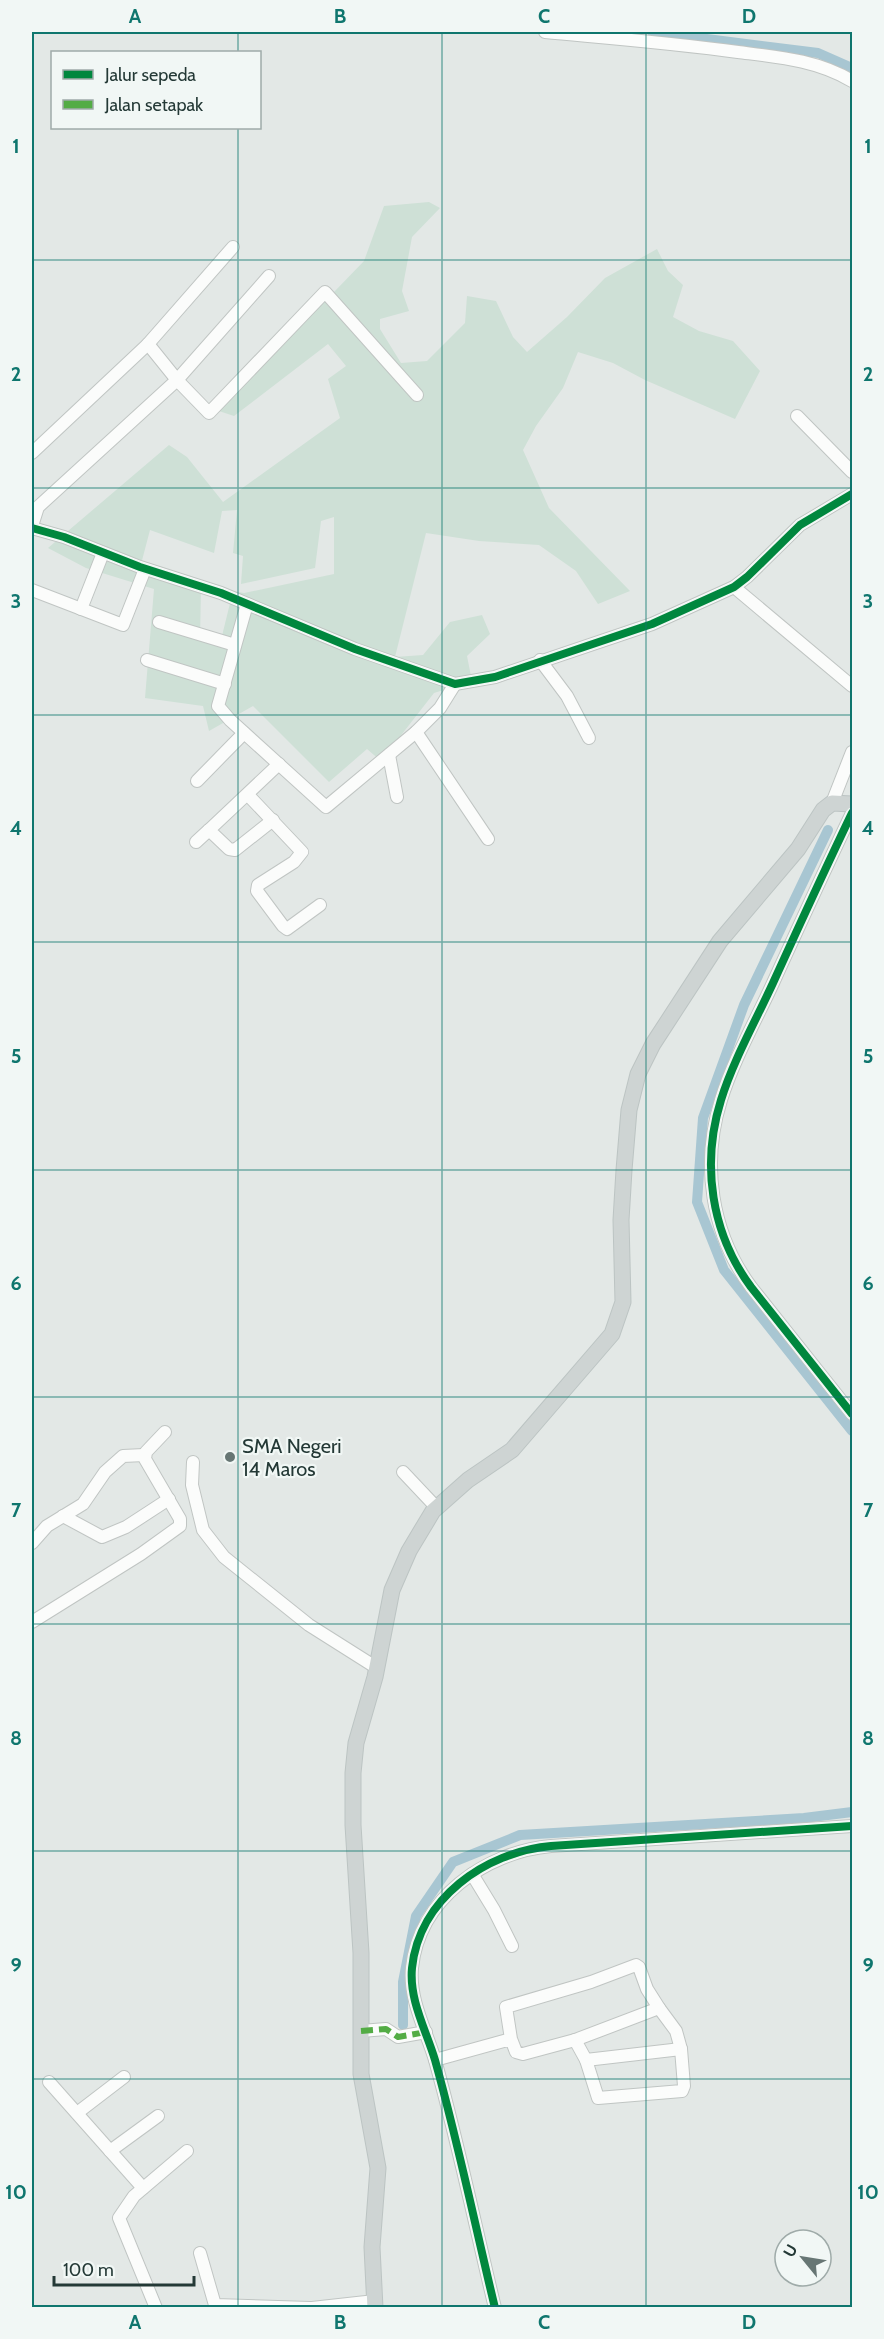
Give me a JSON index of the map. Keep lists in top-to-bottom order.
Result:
{
  "places": ["SMA Negeri 14 Maros"],
  "legend": ["Jalur sepeda", "Jalan setapak"],
  "scale_bar": "100 m",
  "north": "top left",
  "grid": {
    "columns": [
      "A",
      "B",
      "C",
      "D"
    ],
    "rows": [
      "1",
      "2",
      "3",
      "4",
      "5",
      "6",
      "7",
      "8",
      "9",
      "10"
    ]
  }
}
